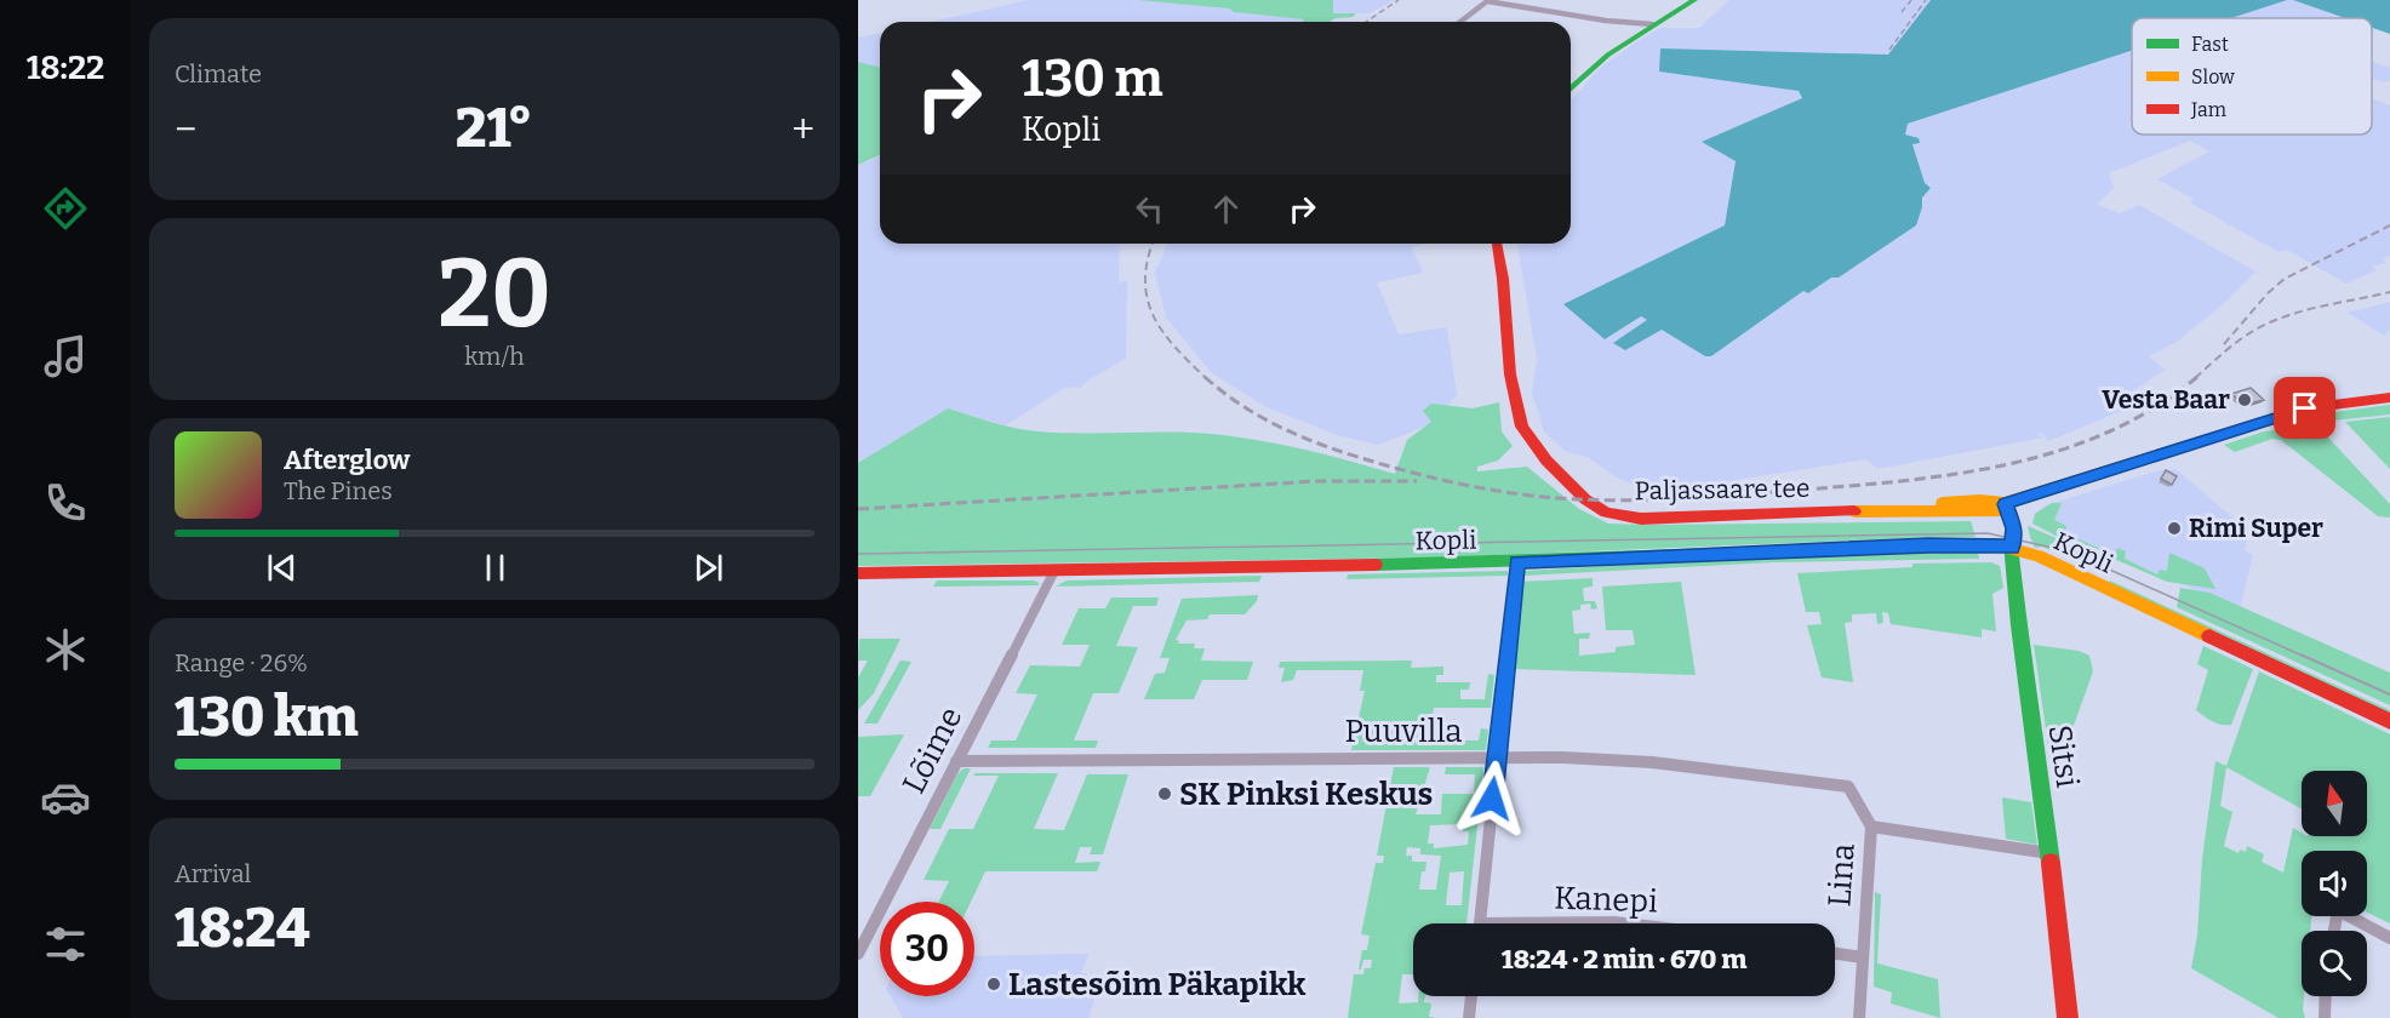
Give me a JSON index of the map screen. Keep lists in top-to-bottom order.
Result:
{
  "streets": {
    "street": [
      "Paljassaare tee",
      "Kopli",
      "Puuvilla",
      "Lõime",
      "Sitsi",
      "Lina",
      "Kanepi"
    ]
  },
  "crossings": [
    ["Paljassaare tee", "Sitsi"],
    ["Kopli", "Lõime"],
    ["Kopli", "Sitsi"],
    ["Puuvilla", "Lõime"],
    ["Puuvilla", "Lina"]
  ],
  "places": [
    "Vesta Baar",
    "Rimi Super",
    "SK Pinksi Keskus",
    "Lastesõim Päkapikk"
  ],
  "legend": ["Fast", "Slow", "Jam"],
  "north": "top",
  "page": {
    "tabs": "18:22",
    "tile": [
      "Climate",
      ["20", "km/h"],
      ["Range · 26%", "130 km"],
      ["Arrival", "18:24"]
    ],
    "turn": ["130 m", "Kopli"],
    "heat": ["−", "21°", "+"],
    "song": ["Afterglow", "The Pines"],
    "limit": "30",
    "trip": "18:24 · 2 min · 670 m"
  }
}
